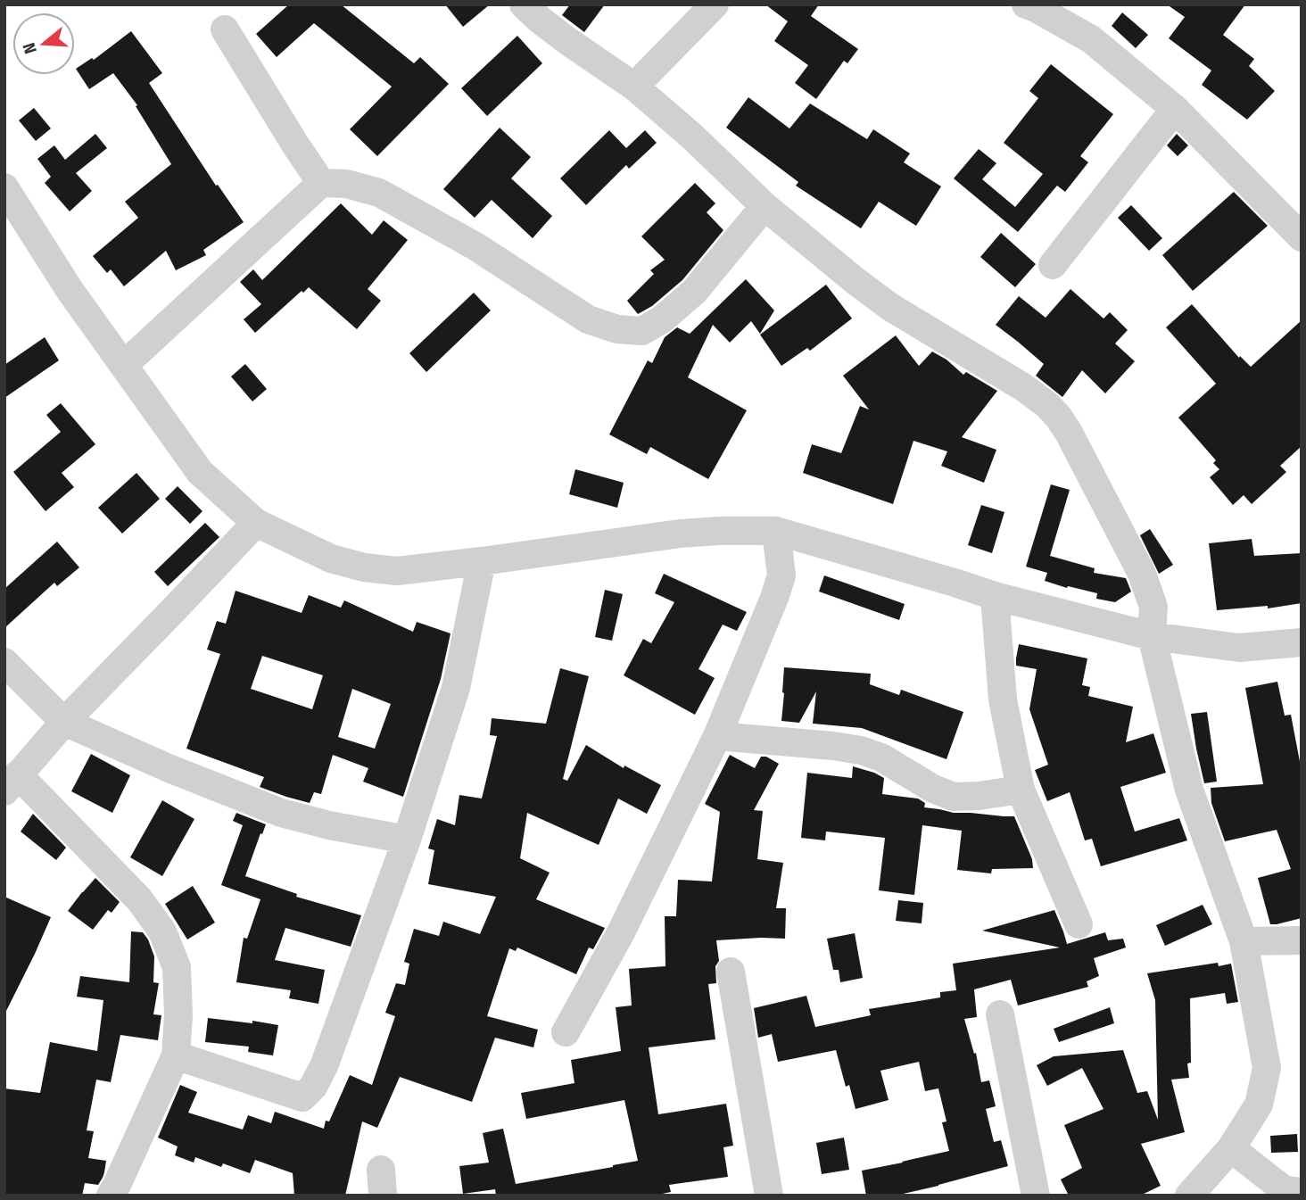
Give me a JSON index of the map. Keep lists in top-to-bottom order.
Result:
{
  "north": "left"
}
